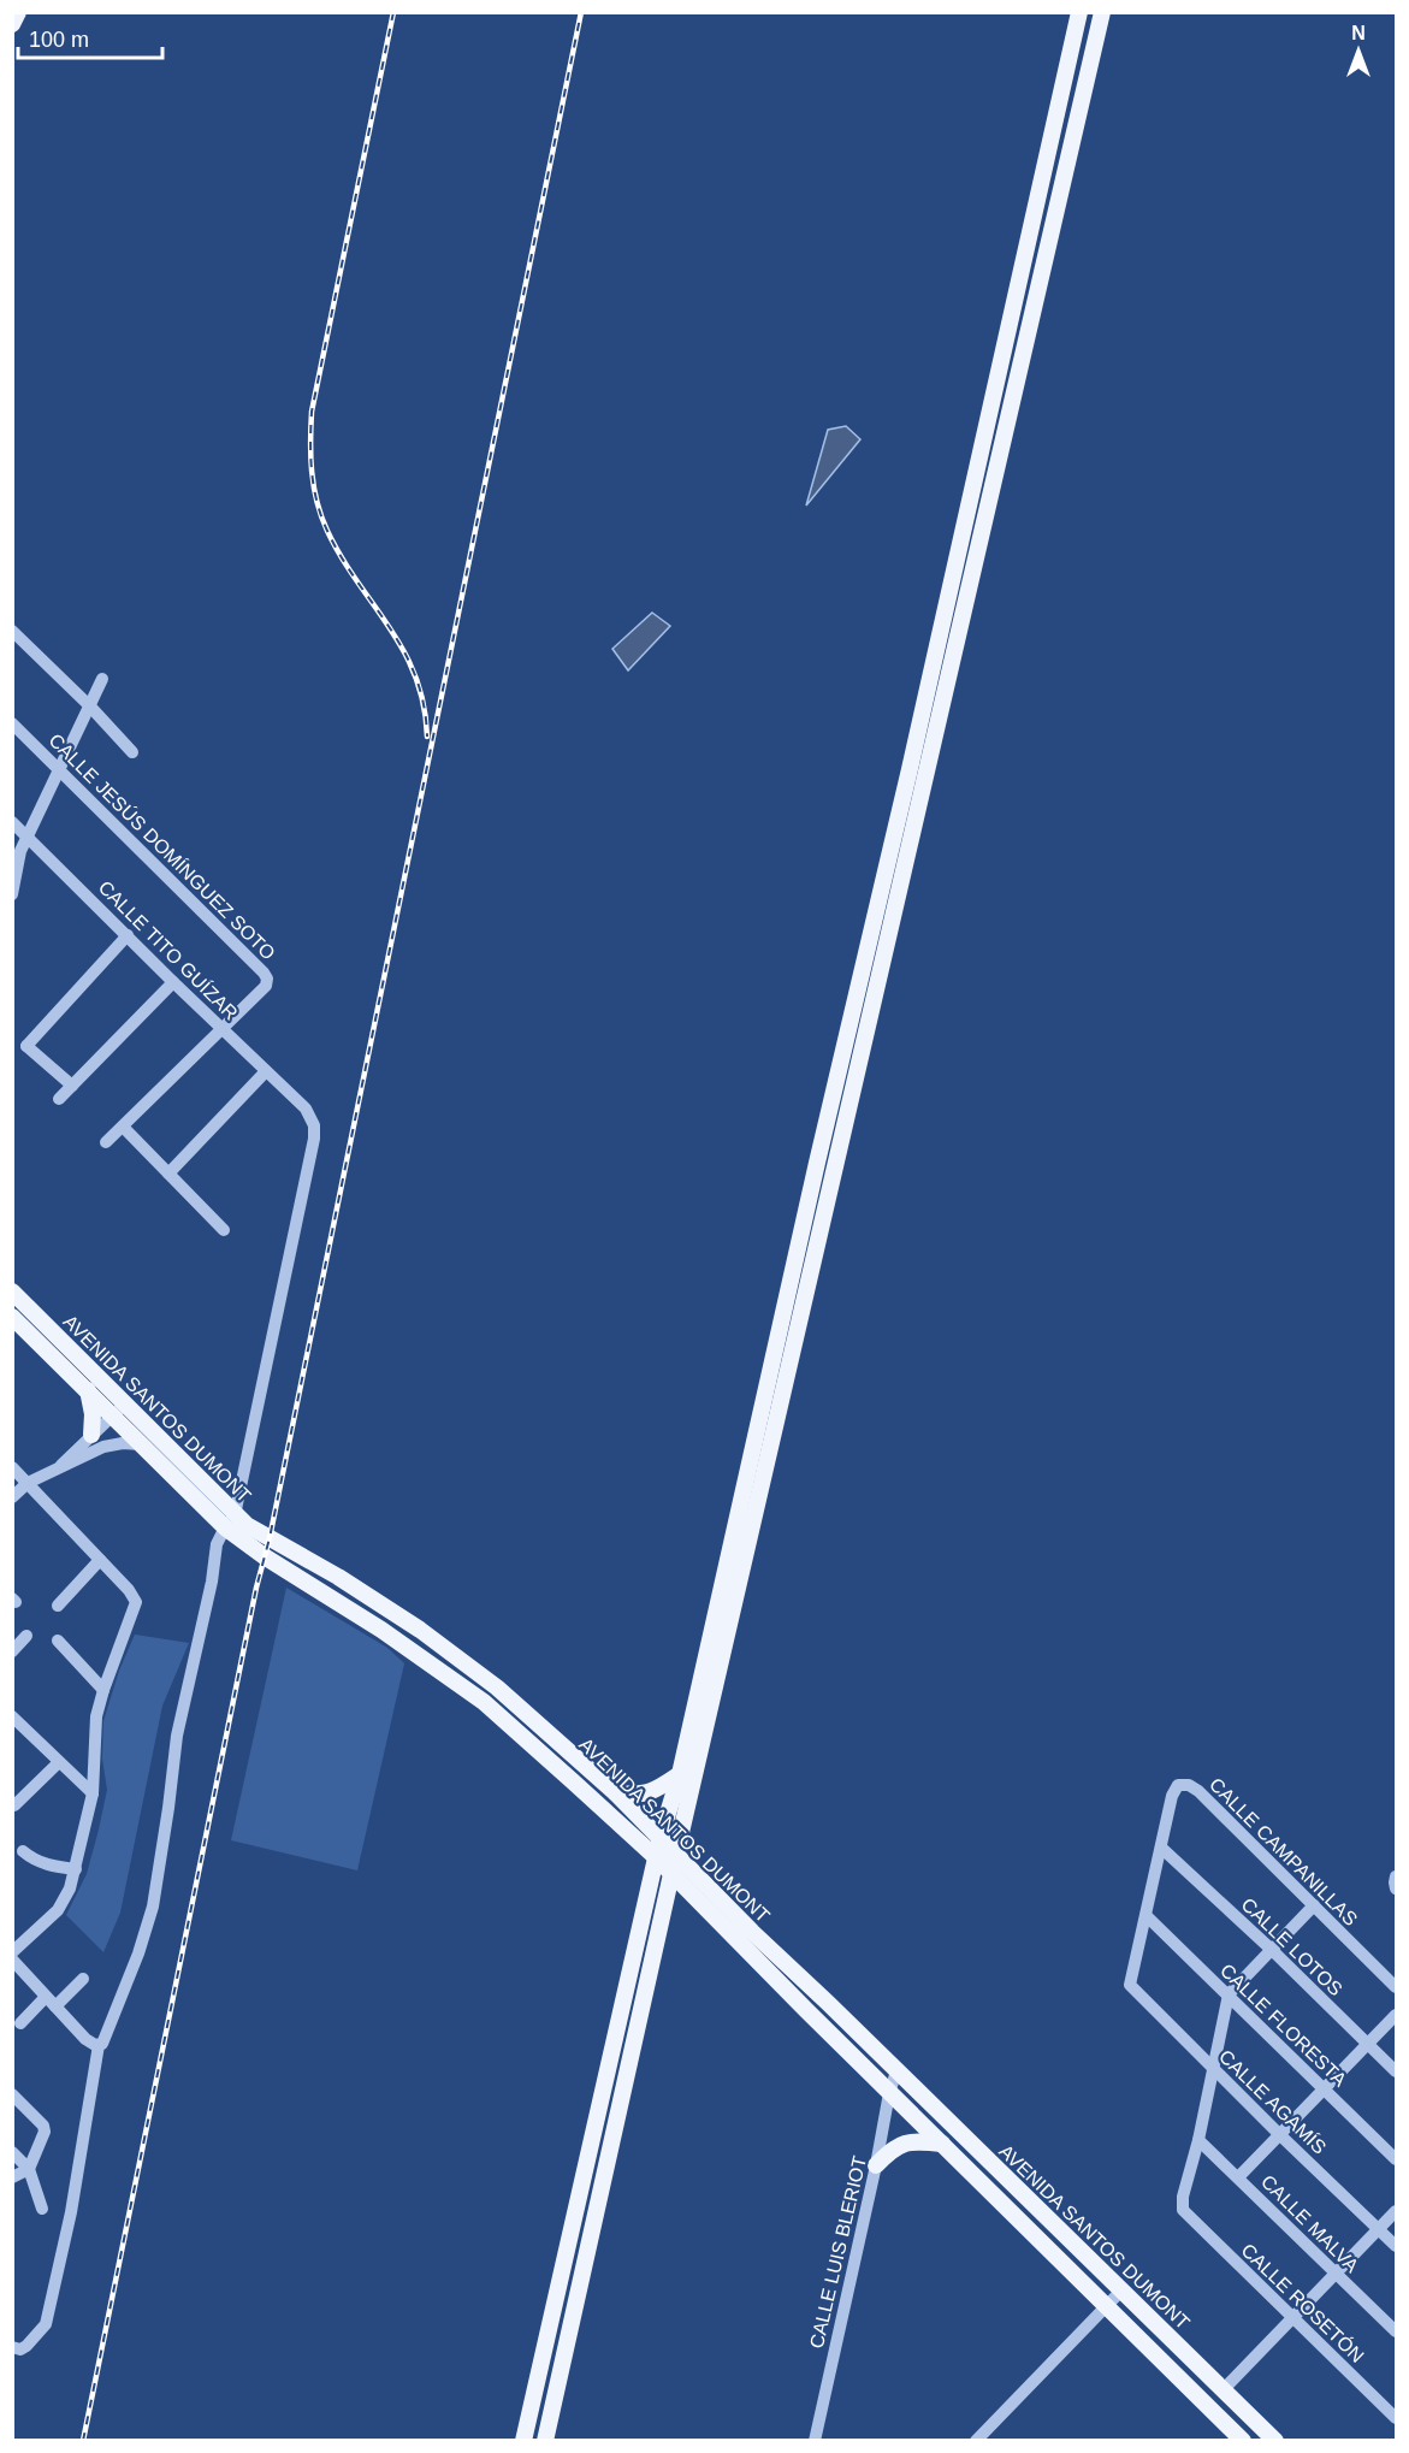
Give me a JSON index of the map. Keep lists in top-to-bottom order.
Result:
{
  "streets": {
    "main road": ["AVENIDA SANTOS DUMONT"],
    "street": [
      "CALLE JESÚS DOMÍNGUEZ SOTO",
      "CALLE TITO GUÍZAR",
      "CALLE CAMPANILLAS",
      "CALLE LOTOS",
      "CALLE FLORESTA",
      "CALLE AGAMÍS",
      "CALLE MALVA",
      "CALLE LUIS BLERIOT",
      "CALLE ROSETÓN"
    ]
  },
  "crossings": [
    ["CALLE JESÚS DOMÍNGUEZ SOTO", "CALLE TITO GUÍZAR"],
    ["CALLE TITO GUÍZAR", "AVENIDA SANTOS DUMONT"],
    ["AVENIDA SANTOS DUMONT", "CALLE LUIS BLERIOT"],
    ["CALLE CAMPANILLAS", "CALLE LOTOS"],
    ["CALLE CAMPANILLAS", "CALLE FLORESTA"],
    ["CALLE CAMPANILLAS", "CALLE AGAMÍS"],
    ["CALLE MALVA", "CALLE ROSETÓN"]
  ],
  "scale_bar": "100 m",
  "north": "top"
}
